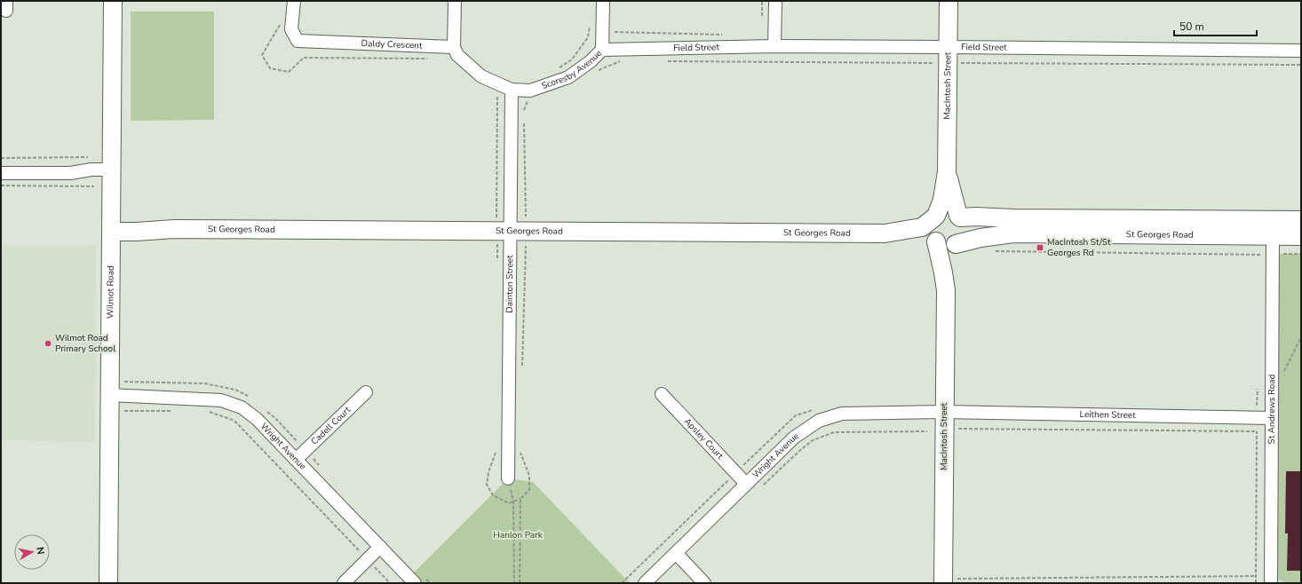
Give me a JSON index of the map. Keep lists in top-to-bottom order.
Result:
{
  "streets": {
    "street": [
      "Daldy Crescent",
      "Field Street",
      "Scoresby Avenue",
      "MacIntosh Street",
      "St Georges Road",
      "Dainton Street",
      "Wilmot Road",
      "St Andrews Road",
      "Leithen Street",
      "Cadell Court",
      "Apsley Court",
      "Wright Avenue"
    ]
  },
  "crossings": [
    ["Field Street", "Scoresby Avenue"],
    ["Field Street", "MacIntosh Street"],
    ["Scoresby Avenue", "Dainton Street"],
    ["MacIntosh Street", "St Georges Road"],
    ["MacIntosh Street", "Leithen Street"],
    ["MacIntosh Street", "Wright Avenue"],
    ["St Georges Road", "Dainton Street"],
    ["St Georges Road", "Wilmot Road"],
    ["St Georges Road", "St Andrews Road"],
    ["Wilmot Road", "Wright Avenue"],
    ["St Andrews Road", "Leithen Street"],
    ["Leithen Street", "Wright Avenue"],
    ["Cadell Court", "Wright Avenue"],
    ["Apsley Court", "Wright Avenue"]
  ],
  "parks": ["Hanlon Park"],
  "places": {
    "transit": ["MacIntosh St/St Georges Rd"],
    "other": ["Wilmot Road Primary School"]
  },
  "scale_bar": "50 m",
  "north": "right"
}
